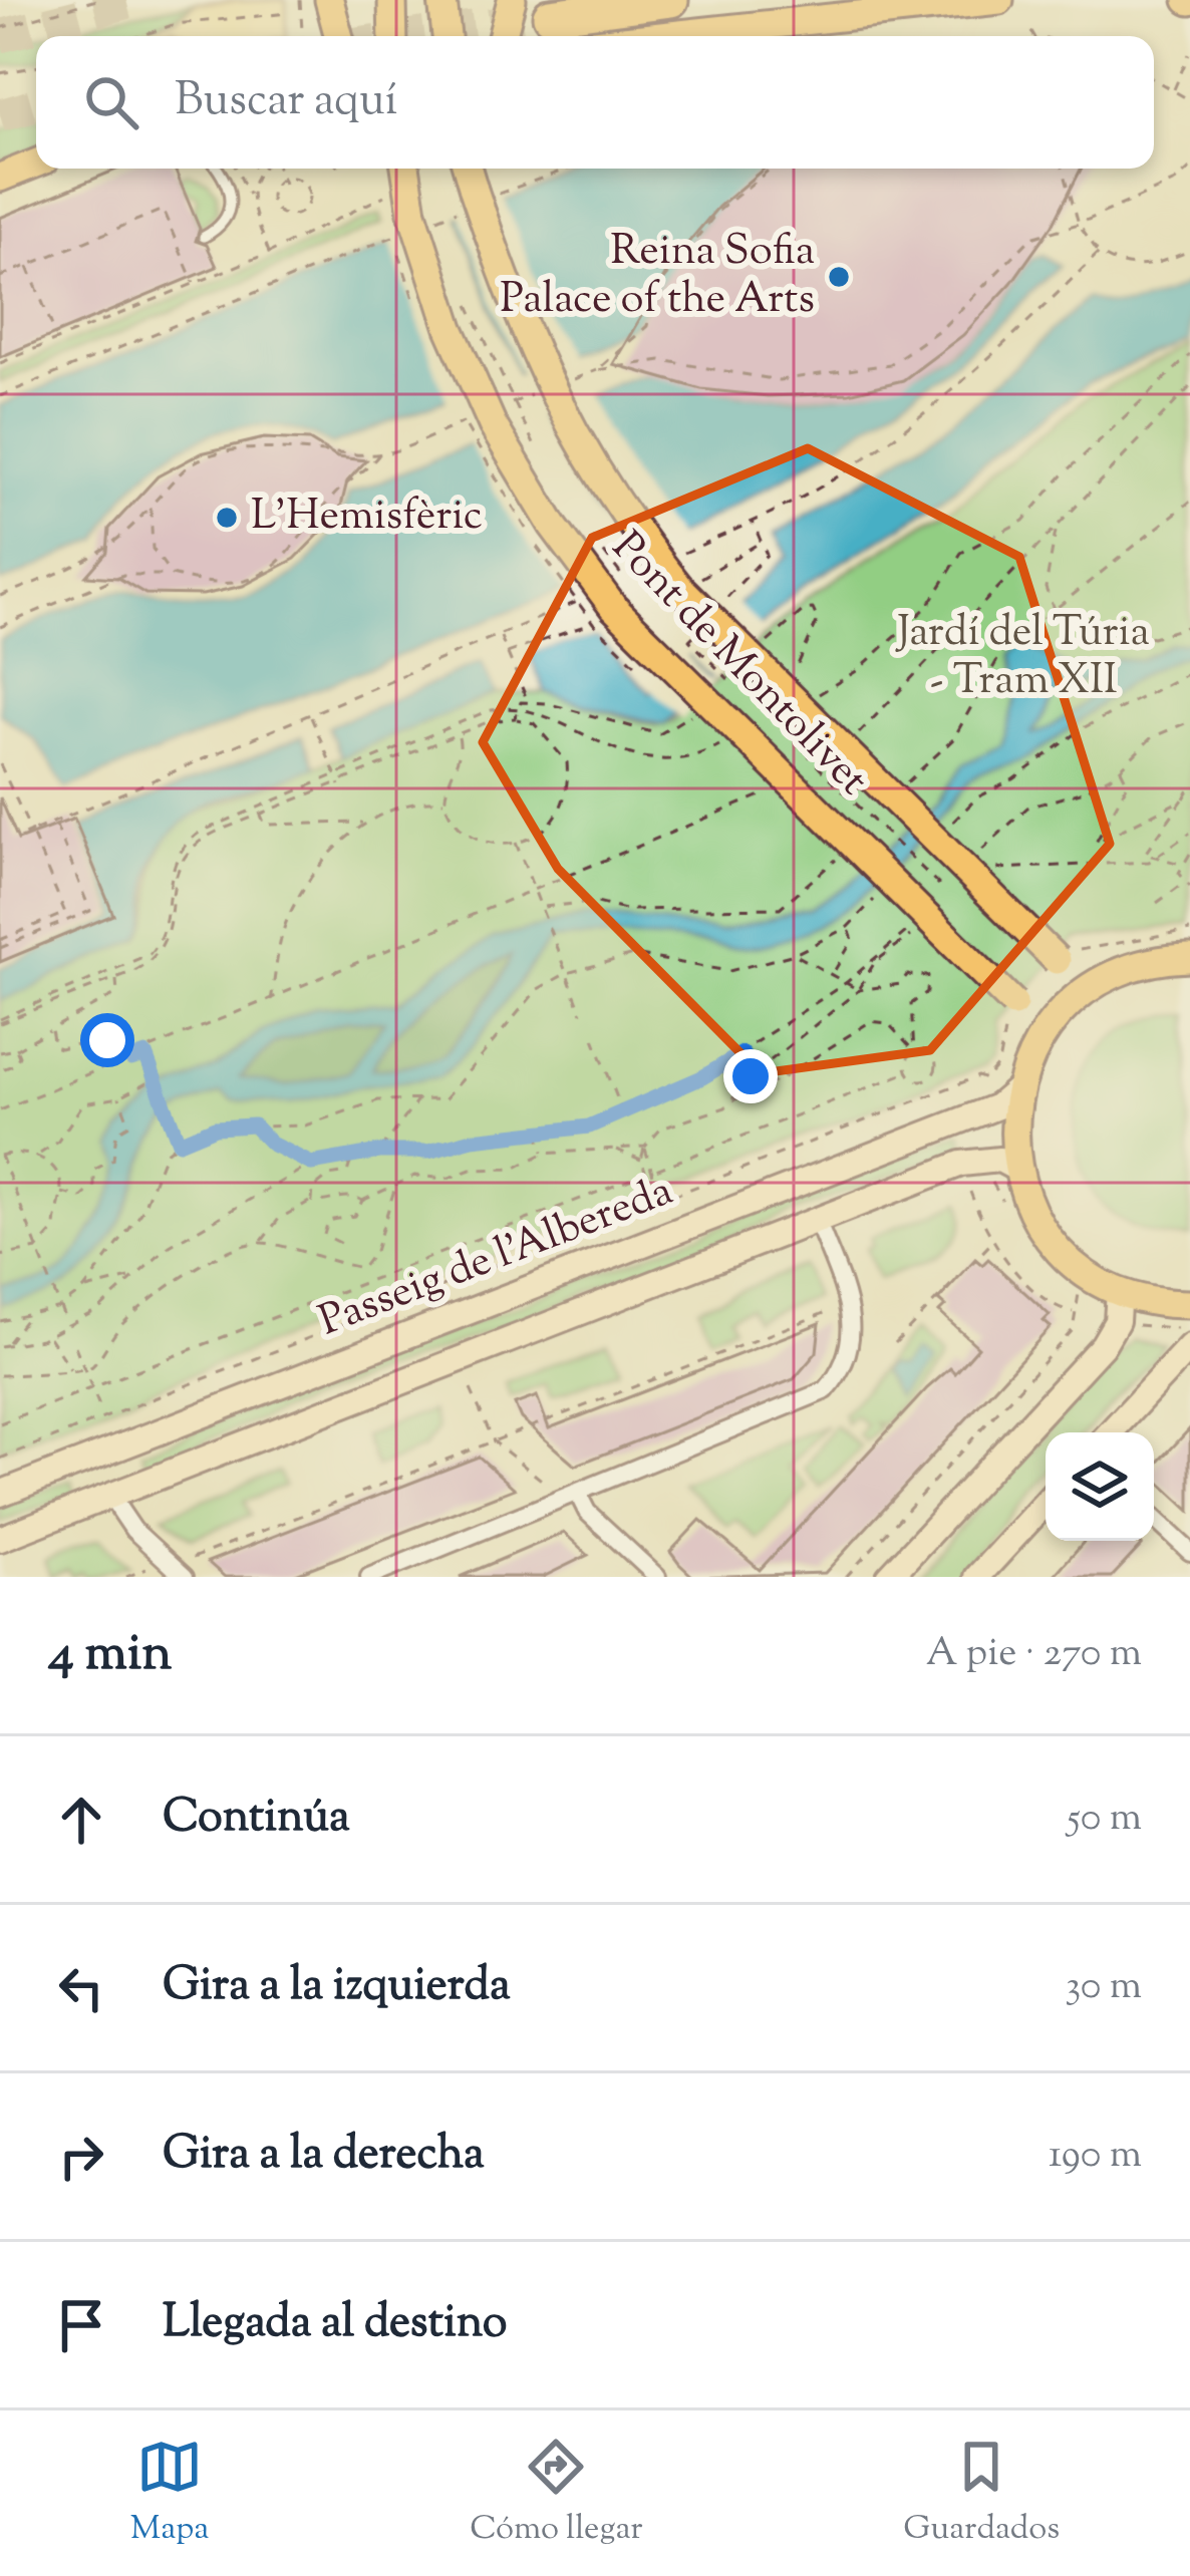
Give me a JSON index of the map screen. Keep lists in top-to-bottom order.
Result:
{
  "streets": {
    "main road": ["Pont de Montolivet", "Passeig de l'Albereda"]
  },
  "parks": ["Jardí del Túria - Tram XII"],
  "places": ["Reina Sofia Palace of the Arts", "L'Hemisfèric"],
  "page": {
    "search": "Buscar aquí",
    "heading": ["4 min", "A pie · 270 m"],
    "list": [
      ["Continúa", "50 m"],
      ["Gira a la izquierda", "30 m"],
      ["Gira a la derecha", "190 m"],
      "Llegada al destino"
    ],
    "nav": ["Mapa", "Cómo llegar", "Guardados"]
  }
}
